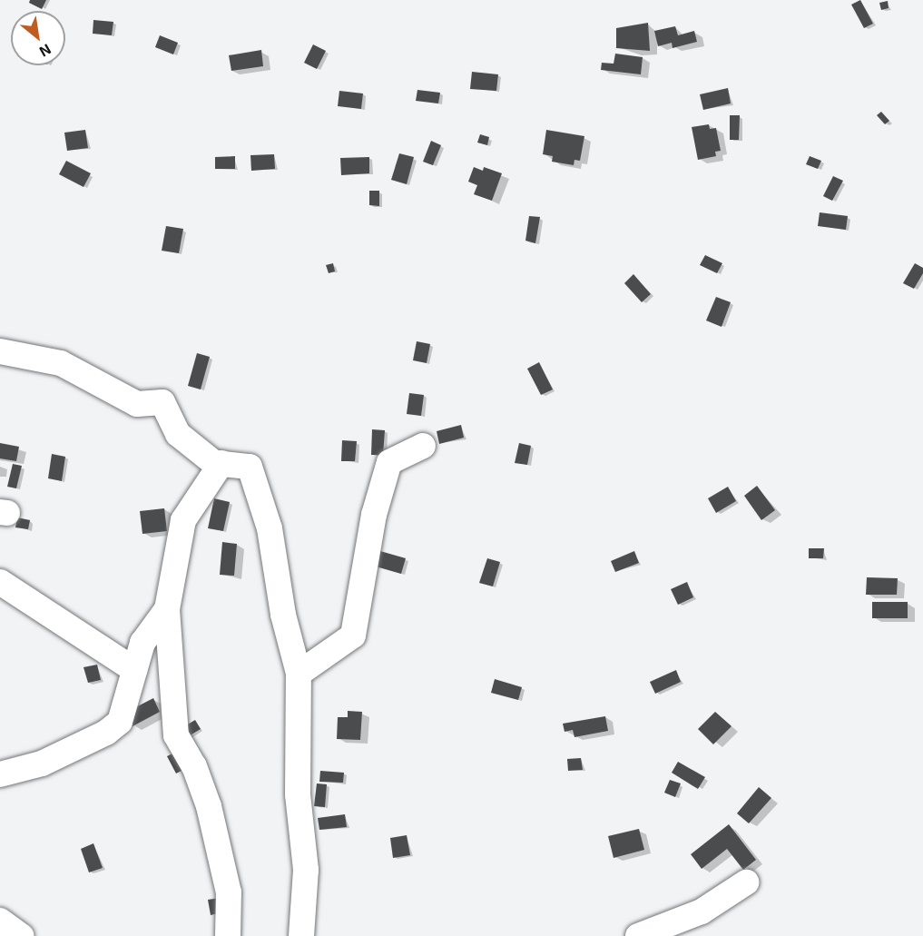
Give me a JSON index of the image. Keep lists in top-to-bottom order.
{
  "north": "bottom right"
}
